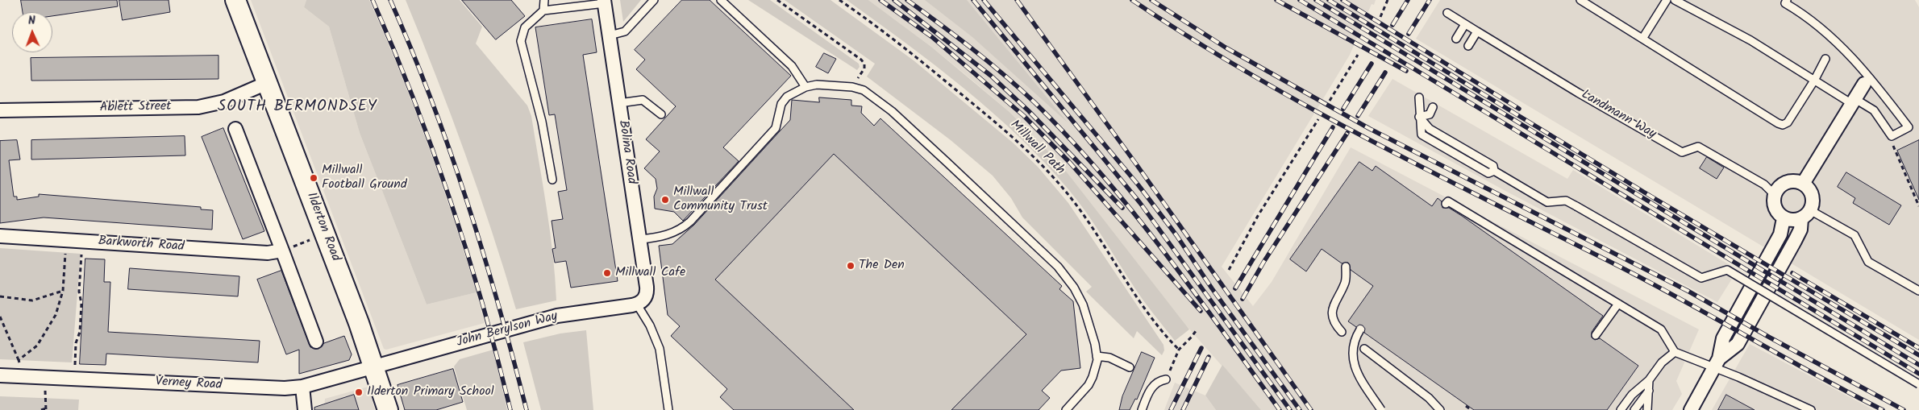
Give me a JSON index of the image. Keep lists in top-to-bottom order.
{
  "streets": {
    "street": [
      "Ablett Street",
      "Bolina Road",
      "Ilderton Road",
      "Barkworth Road",
      "John Berylson Way",
      "Verney Road"
    ],
    "lane": ["Landmann Way"],
    "path": ["Millwall Path"]
  },
  "crossings": [
    ["Ablett Street", "Ilderton Road"],
    ["Bolina Road", "John Berylson Way"],
    ["Ilderton Road", "John Berylson Way"],
    ["Ilderton Road", "Verney Road"],
    ["John Berylson Way", "Verney Road"]
  ],
  "districts": ["SOUTH BERMONDSEY"],
  "places": [
    "Millwall Football Ground",
    "Millwall Community Trust",
    "The Den",
    "Millwall Cafe",
    "Ilderton Primary School"
  ],
  "north": "top"
}
